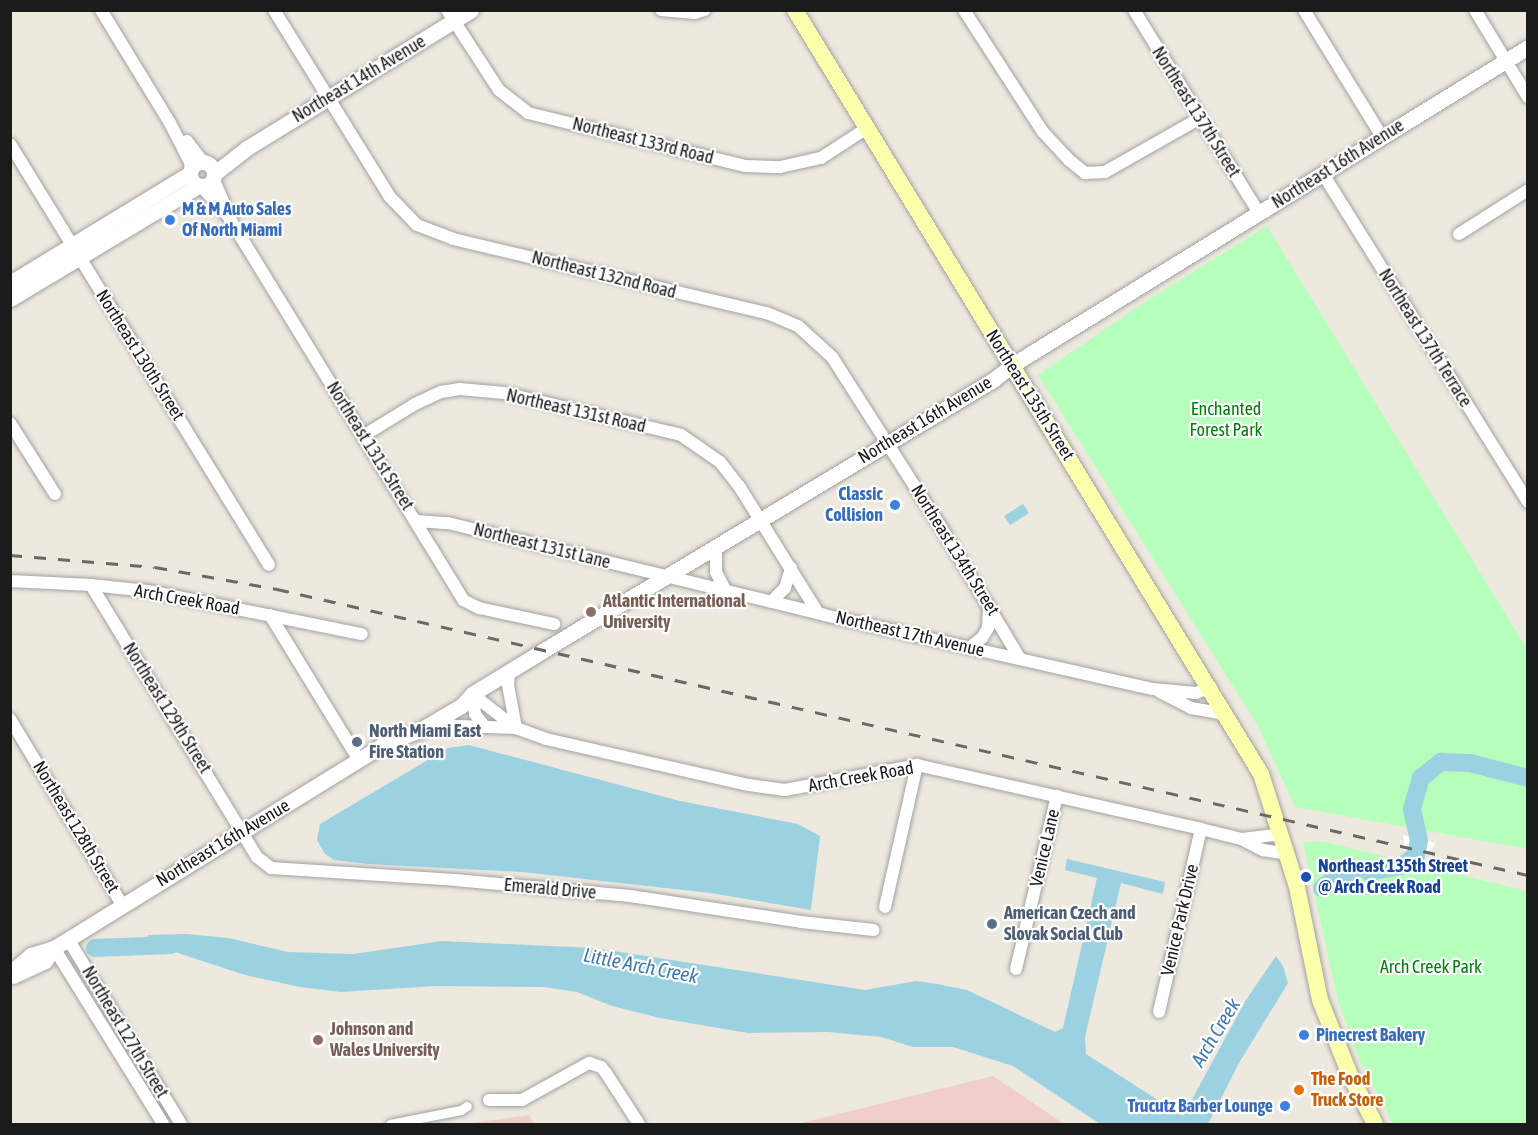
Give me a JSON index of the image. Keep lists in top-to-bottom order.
{
  "streets": {
    "main road": ["Northeast 135th Street"],
    "street": [
      "Northeast 14th Avenue",
      "Northeast 137th Street",
      "Northeast 133rd Road",
      "Northeast 16th Avenue",
      "Northeast 132nd Road",
      "Northeast 137th Terrace",
      "Northeast 130th Street",
      "Northeast 131st Road",
      "Northeast 131st Street",
      "Northeast 131st Lane",
      "Northeast 134th Street",
      "Arch Creek Road",
      "Northeast 17th Avenue",
      "Northeast 129th Street",
      "Northeast 128th Street",
      "Venice Lane",
      "Emerald Drive",
      "Venice Park Drive",
      "Northeast 127th Street"
    ]
  },
  "crossings": [
    ["Northeast 14th Avenue", "Northeast 133rd Road"],
    ["Northeast 14th Avenue", "Northeast 132nd Road"],
    ["Northeast 14th Avenue", "Northeast 130th Street"],
    ["Northeast 14th Avenue", "Northeast 131st Street"],
    ["Northeast 137th Street", "Northeast 16th Avenue"],
    ["Northeast 133rd Road", "Northeast 135th Street"],
    ["Northeast 16th Avenue", "Northeast 132nd Road"],
    ["Northeast 16th Avenue", "Northeast 137th Terrace"],
    ["Northeast 16th Avenue", "Northeast 135th Street"],
    ["Northeast 16th Avenue", "Northeast 131st Road"],
    ["Northeast 16th Avenue", "Northeast 131st Lane"],
    ["Northeast 16th Avenue", "Northeast 134th Street"],
    ["Northeast 16th Avenue", "Arch Creek Road"],
    ["Northeast 16th Avenue", "Northeast 17th Avenue"],
    ["Northeast 16th Avenue", "Northeast 129th Street"],
    ["Northeast 16th Avenue", "Northeast 128th Street"],
    ["Northeast 16th Avenue", "Emerald Drive"],
    ["Northeast 16th Avenue", "Northeast 127th Street"],
    ["Northeast 132nd Road", "Northeast 134th Street"],
    ["Northeast 135th Street", "Arch Creek Road"],
    ["Northeast 135th Street", "Northeast 17th Avenue"],
    ["Northeast 131st Road", "Northeast 131st Street"],
    ["Northeast 131st Road", "Northeast 17th Avenue"],
    ["Northeast 131st Street", "Northeast 131st Lane"],
    ["Northeast 131st Lane", "Northeast 17th Avenue"],
    ["Northeast 134th Street", "Northeast 17th Avenue"],
    ["Arch Creek Road", "Northeast 129th Street"],
    ["Arch Creek Road", "Venice Lane"],
    ["Arch Creek Road", "Venice Park Drive"],
    ["Northeast 129th Street", "Emerald Drive"]
  ],
  "water": ["Little Arch Creek", "Arch Creek"],
  "parks": ["Enchanted Forest Park", "Arch Creek Park"],
  "places": [
    "M & M Auto Sales Of North Miami",
    "Classic Collision",
    "Atlantic International University",
    "North Miami East Fire Station",
    "Northeast 135th Street @ Arch Creek Road",
    "American Czech and Slovak Social Club",
    "Pinecrest Bakery",
    "Johnson and Wales University",
    "The Food Truck Store",
    "Trucutz Barber Lounge"
  ]
}
